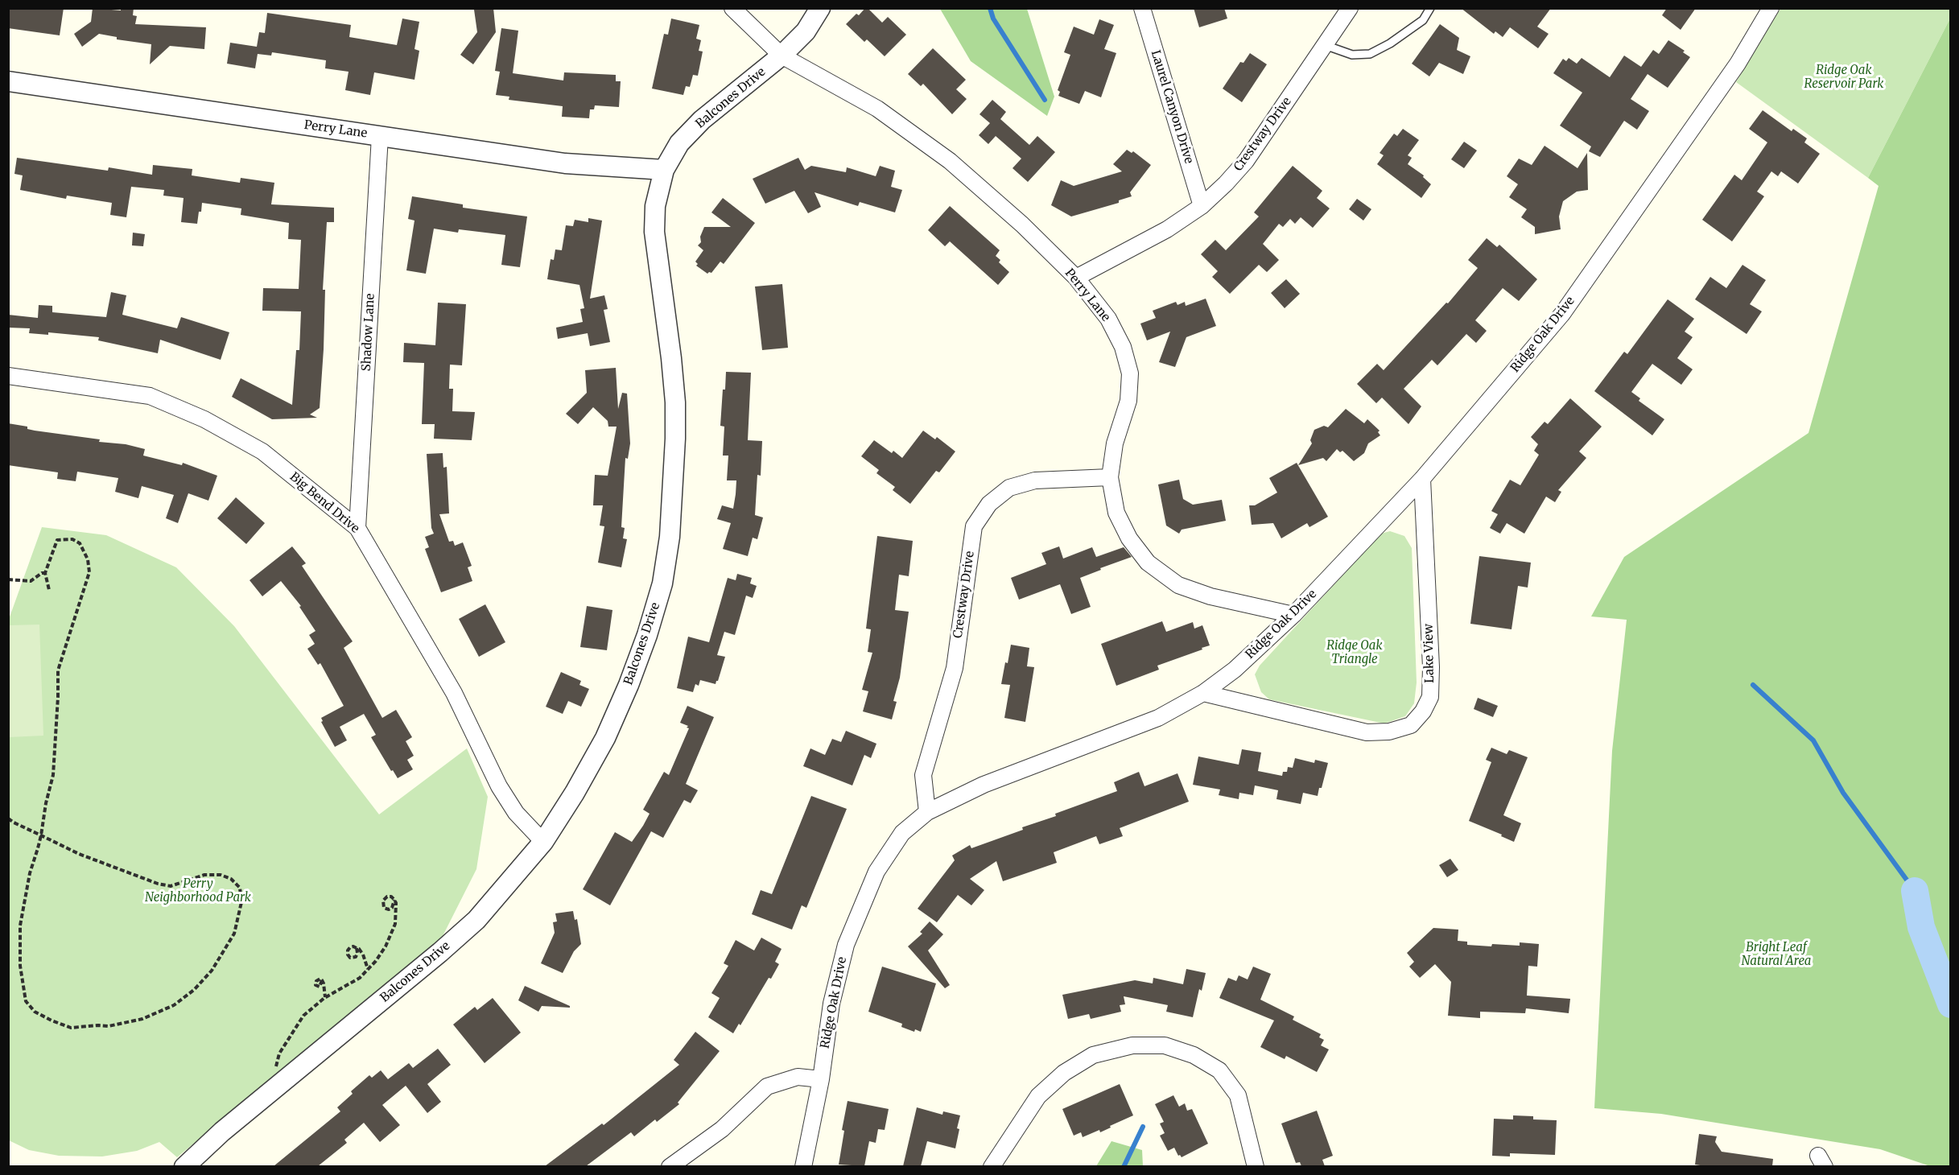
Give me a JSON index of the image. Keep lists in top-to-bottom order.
{
  "streets": {
    "street": [
      "Balcones Drive",
      "Laurel Canyon Drive",
      "Perry Lane",
      "Crestway Drive",
      "Shadow Lane",
      "Ridge Oak Drive",
      "Big Bend Drive",
      "Lake View"
    ]
  },
  "crossings": [
    ["Balcones Drive", "Perry Lane"],
    ["Balcones Drive", "Big Bend Drive"],
    ["Laurel Canyon Drive", "Crestway Drive"],
    ["Perry Lane", "Crestway Drive"],
    ["Perry Lane", "Shadow Lane"],
    ["Perry Lane", "Ridge Oak Drive"],
    ["Crestway Drive", "Ridge Oak Drive"],
    ["Shadow Lane", "Big Bend Drive"],
    ["Ridge Oak Drive", "Lake View"]
  ],
  "parks": [
    "Ridge Oak Reservoir Park",
    "Ridge Oak Triangle",
    "Perry Neighborhood Park",
    "Bright Leaf Natural Area"
  ]
}
